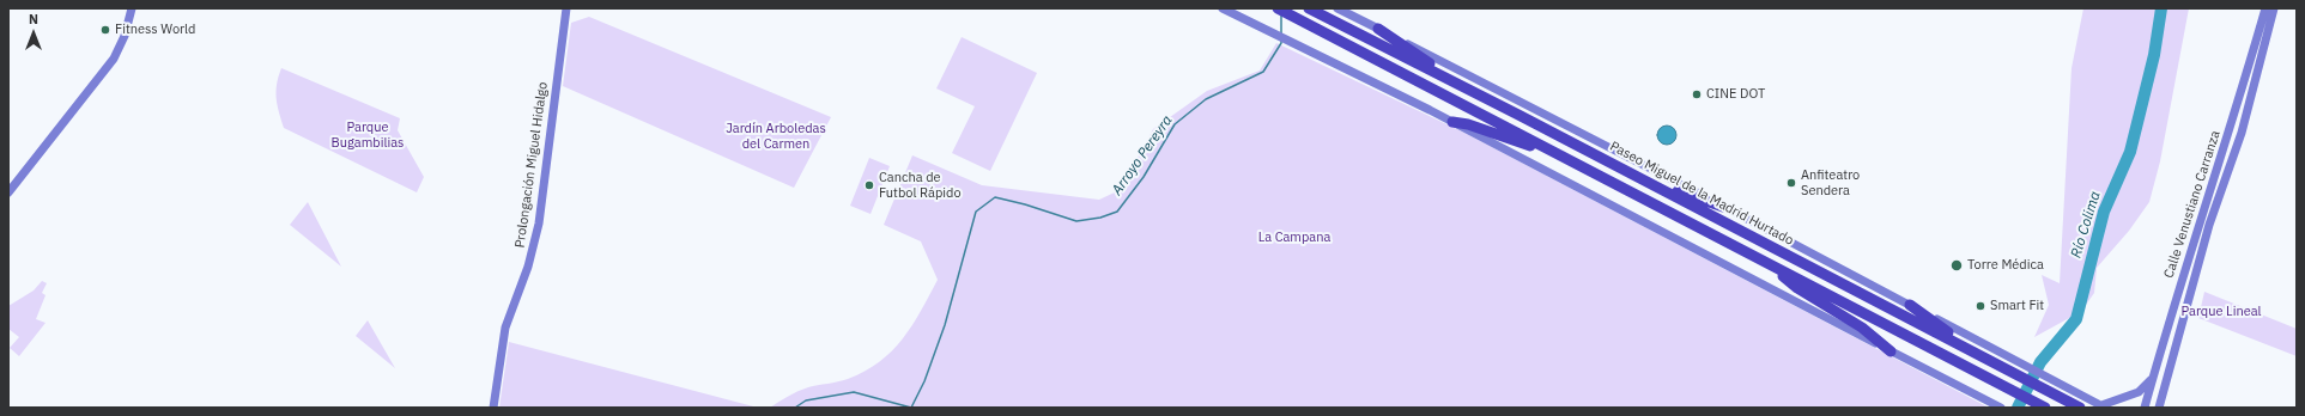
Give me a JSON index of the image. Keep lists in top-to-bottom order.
{
  "streets": {
    "highway": ["Paseo Miguel de la Madrid Hurtado"],
    "street": ["Prolongación Miguel Hidalgo", "Calle Venustiano Carranza"]
  },
  "water": ["Arroyo Pereyra", "Río Colima"],
  "parks": [
    "Parque Bugambilias",
    "Jardín Arboledas del Carmen",
    "La Campana",
    "Parque Lineal"
  ],
  "places": [
    "Fitness World",
    "CINE DOT",
    "Anfiteatro Sendera",
    "Cancha de Futbol Rápido",
    "Torre Médica",
    "Smart Fit"
  ],
  "north": "top"
}
